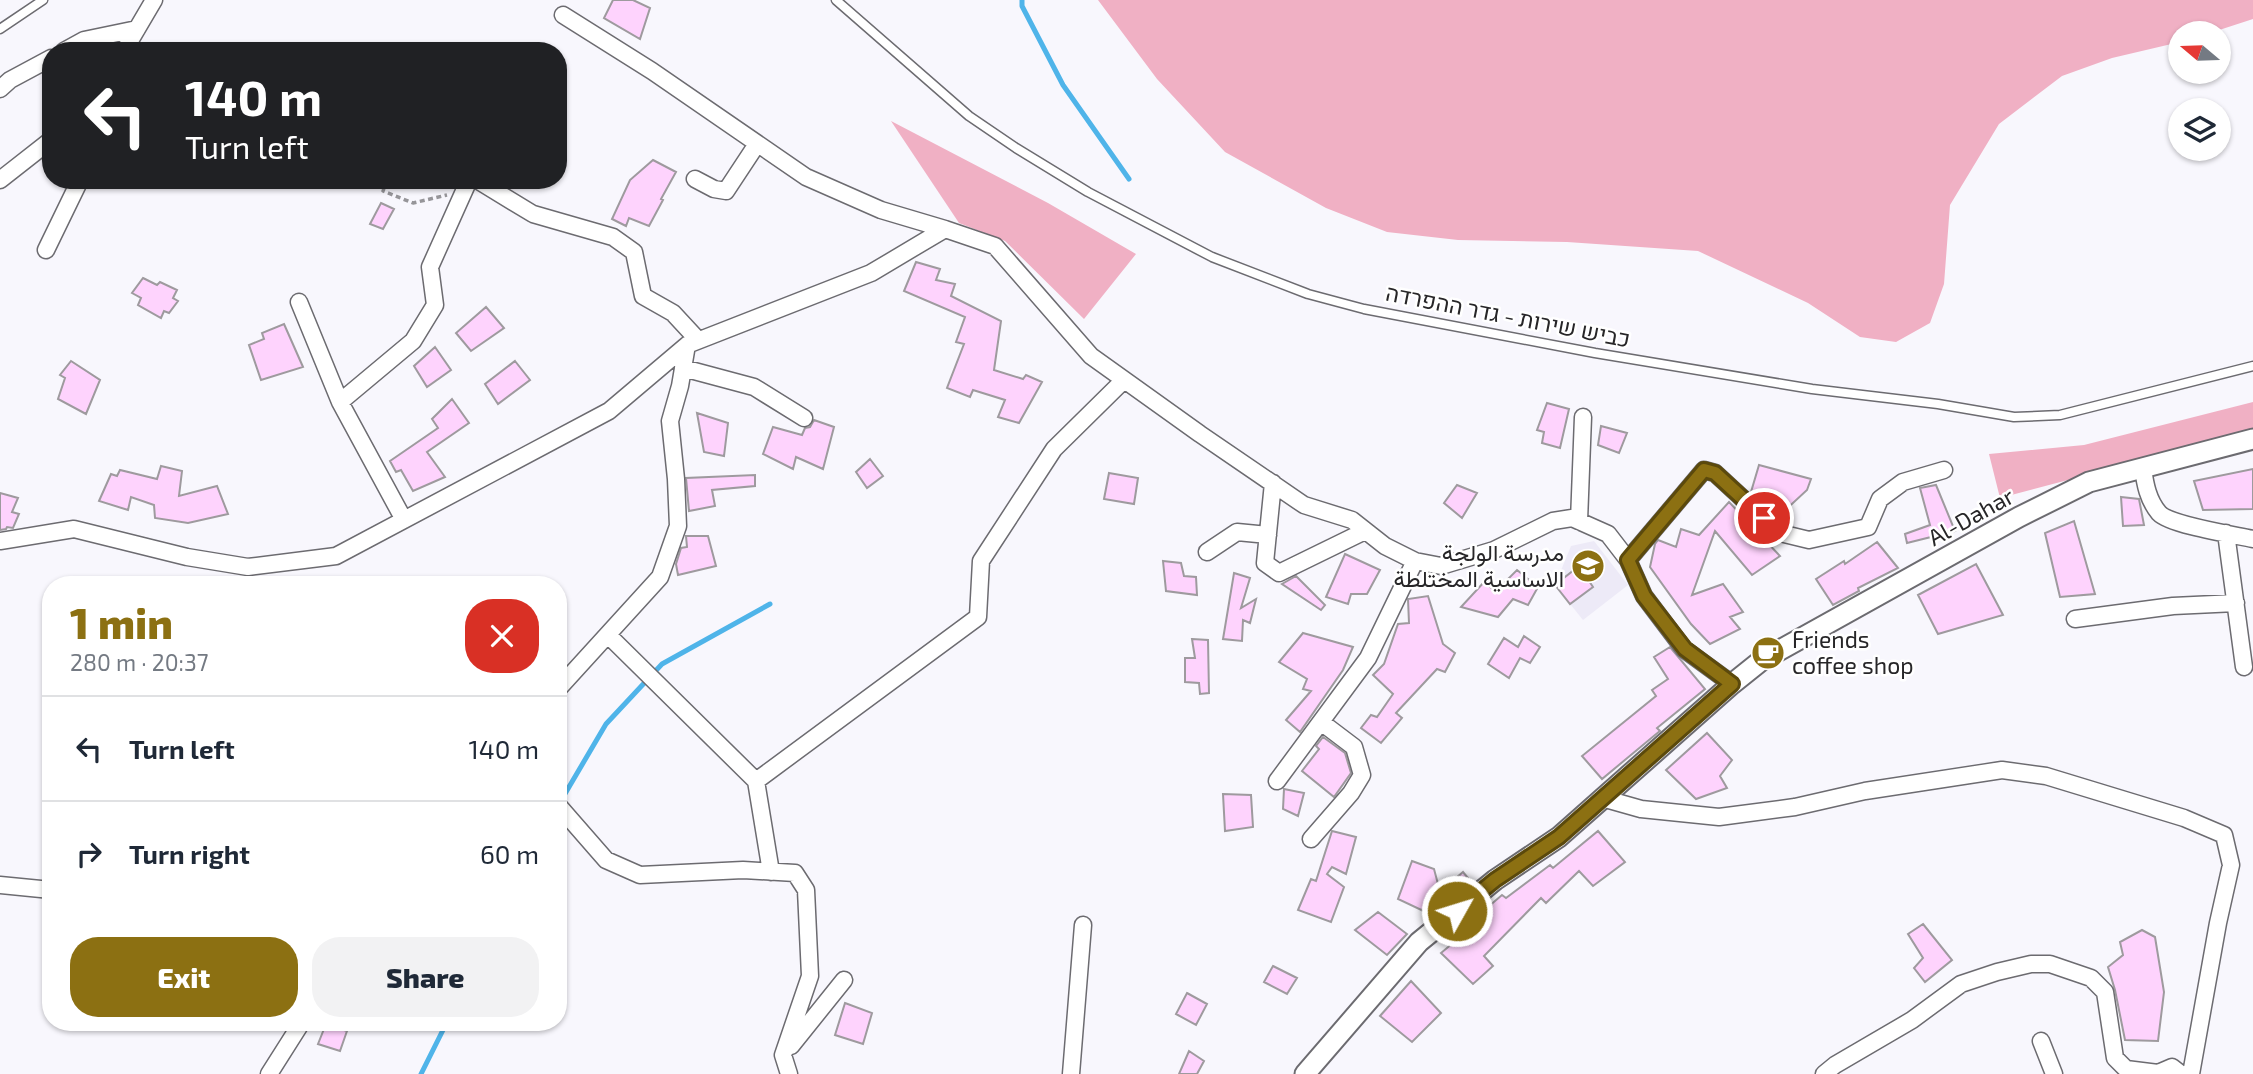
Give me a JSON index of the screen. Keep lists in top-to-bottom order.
{
  "streets": {
    "street": ["Al-Dahar"],
    "lane": ["כביש שירות - גדר ההפרדה"]
  },
  "places": {
    "school or university": ["مدرسة الولجة الاساسية المختلطة"],
    "cafe": ["Friends coffee shop"]
  },
  "north": "left",
  "page": {
    "turn": ["140 m", "Turn left"],
    "heading": ["1 min", "280 m · 20:37"],
    "list": [
      {
        "name": "Turn left",
        "value": "140 m"
      },
      {
        "name": "Turn right",
        "value": "60 m"
      }
    ],
    "buttons": ["Exit", "Share"]
  }
}
